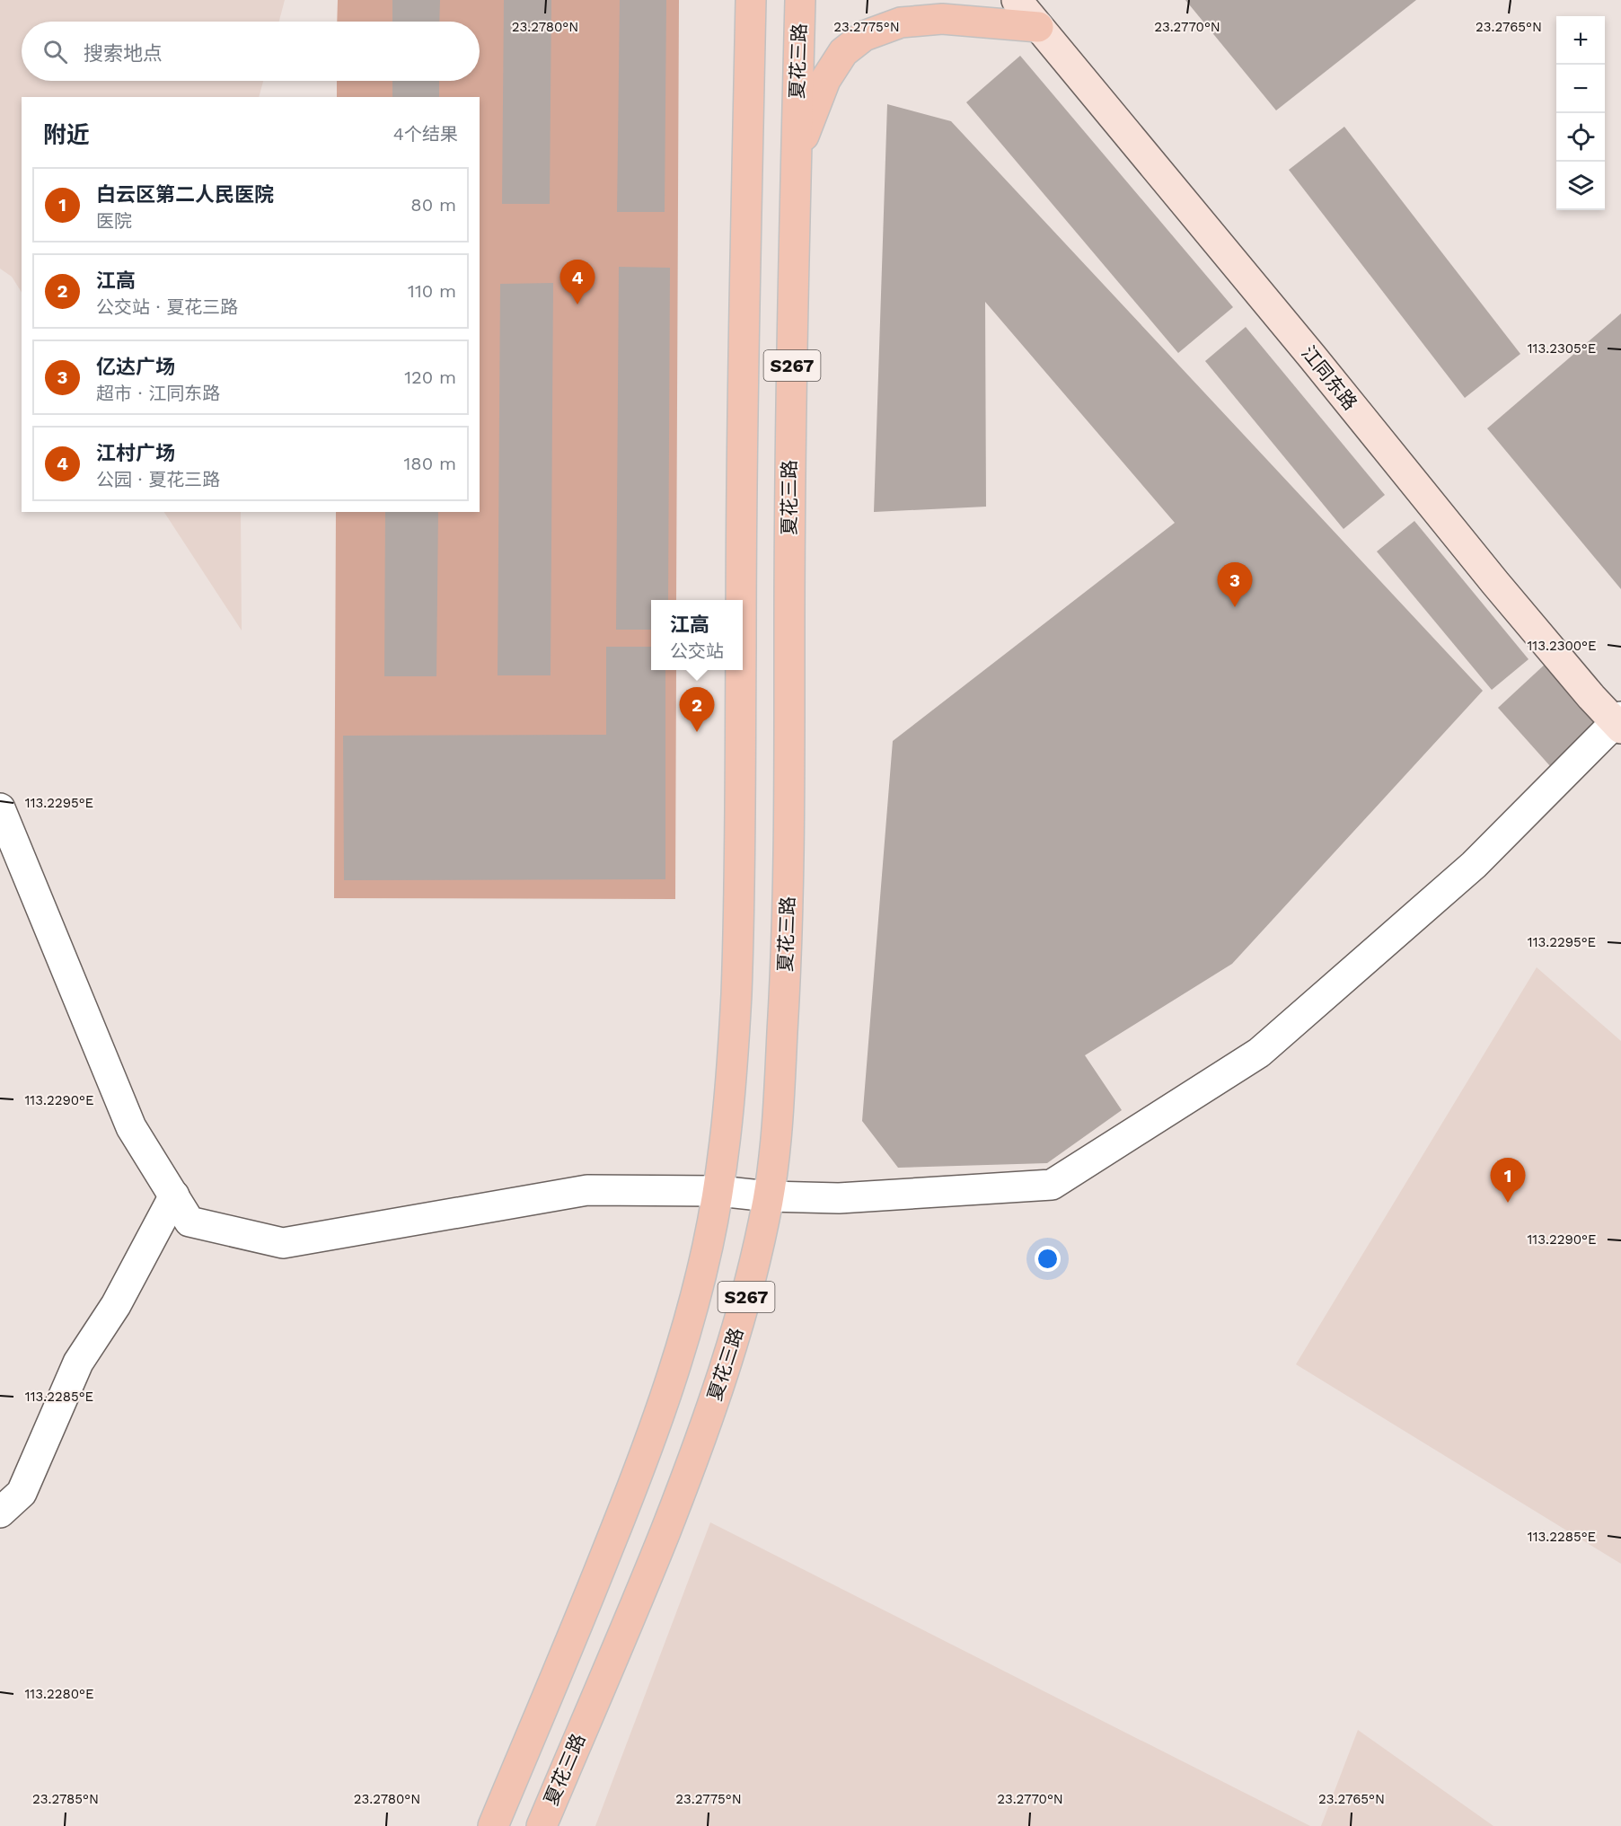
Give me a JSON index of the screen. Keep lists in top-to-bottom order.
{
  "streets": {
    "main road": ["夏花三路", "S267"],
    "street": ["江同东路"]
  },
  "page": {
    "map_buttons": ["+", "−"],
    "search": "搜索地点",
    "heading": ["附近", "4个结果"],
    "list": [
      {
        "mark": "1",
        "name": "白云区第二人民医院",
        "note": "医院",
        "value": "80 m"
      },
      {
        "mark": "2",
        "name": "江高",
        "note": "公交站 · 夏花三路",
        "value": "110 m"
      },
      {
        "mark": "3",
        "name": "亿达广场",
        "note": "超市 · 江同东路",
        "value": "120 m"
      },
      {
        "mark": "4",
        "name": "江村广场",
        "note": "公园 · 夏花三路",
        "value": "180 m"
      }
    ],
    "pins": [
      "4",
      "3",
      "2",
      "1"
    ],
    "popup": ["江高", "公交站"]
  },
  "coordinates": [
    "23.2780°N",
    "23.2775°N",
    "23.2770°N",
    "23.2765°N",
    "113.2305°E",
    "113.2300°E",
    "113.2295°E",
    "113.2290°E",
    "113.2285°E",
    "113.2280°E",
    "23.2785°N"
  ]
}
